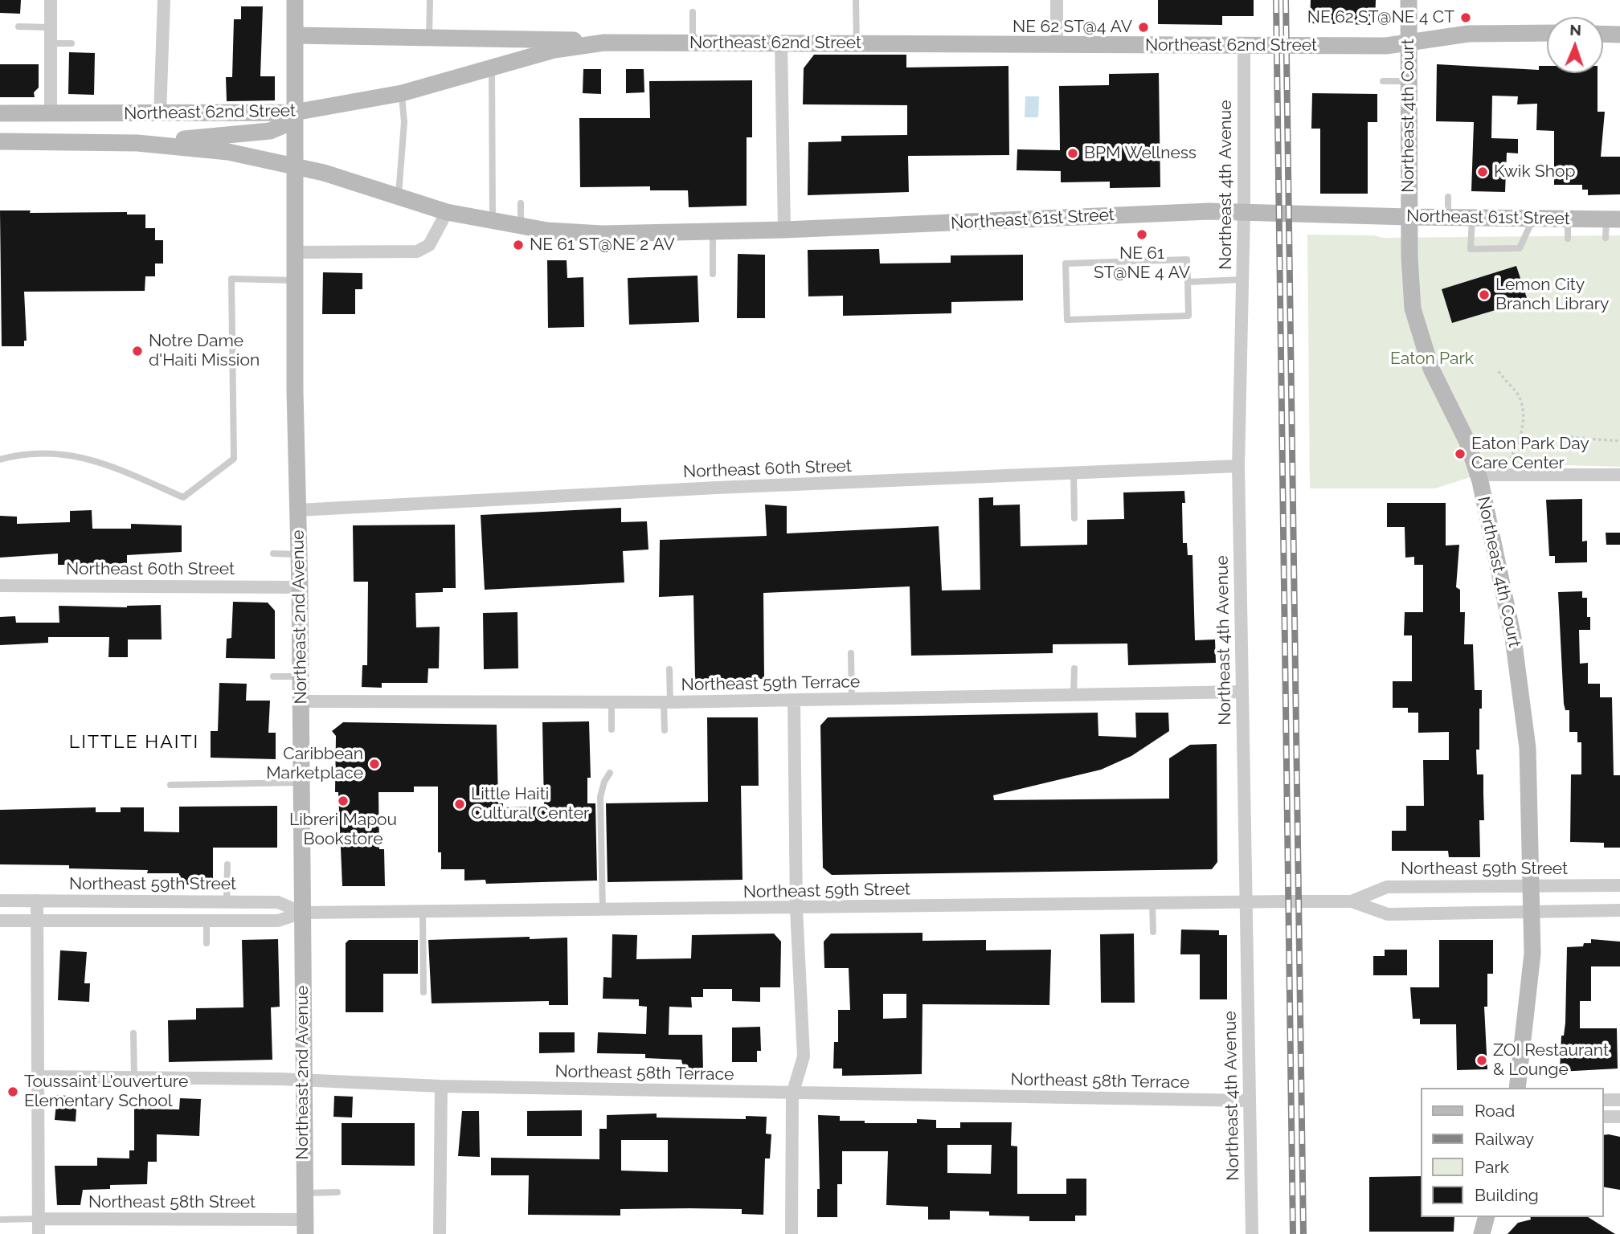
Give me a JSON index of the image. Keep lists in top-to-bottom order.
{
  "streets": {
    "main road": [
      "Northeast 62nd Street",
      "Northeast 4th Court",
      "Northeast 61st Street",
      "Northeast 2nd Avenue"
    ],
    "street": [
      "Northeast 4th Avenue",
      "Northeast 60th Street",
      "Northeast 59th Terrace",
      "Northeast 59th Street",
      "Northeast 58th Terrace",
      "Northeast 58th Street"
    ]
  },
  "crossings": [
    ["Northeast 62nd Street", "Northeast 4th Court"],
    ["Northeast 62nd Street", "Northeast 4th Avenue"],
    ["Northeast 62nd Street", "Northeast 61st Street"],
    ["Northeast 62nd Street", "Northeast 2nd Avenue"],
    ["Northeast 4th Court", "Northeast 61st Street"],
    ["Northeast 4th Court", "Northeast 59th Street"],
    ["Northeast 4th Avenue", "Northeast 61st Street"],
    ["Northeast 4th Avenue", "Northeast 60th Street"],
    ["Northeast 4th Avenue", "Northeast 59th Terrace"],
    ["Northeast 4th Avenue", "Northeast 59th Street"],
    ["Northeast 4th Avenue", "Northeast 58th Terrace"],
    ["Northeast 61st Street", "Northeast 2nd Avenue"],
    ["Northeast 60th Street", "Northeast 2nd Avenue"],
    ["Northeast 2nd Avenue", "Northeast 59th Terrace"],
    ["Northeast 2nd Avenue", "Northeast 59th Street"],
    ["Northeast 2nd Avenue", "Northeast 58th Terrace"],
    ["Northeast 2nd Avenue", "Northeast 58th Street"]
  ],
  "districts": ["LITTLE HAITI"],
  "parks": ["Eaton Park"],
  "places": [
    "NE 62 ST@NE 4 CT",
    "NE 62 ST@4 AV",
    "BPM Wellness",
    "Kwik Shop",
    "NE 61 ST@NE 4 AV",
    "NE 61 ST@NE 2 AV",
    "Lemon City Branch Library",
    "Notre Dame d'Haiti Mission",
    "Eaton Park Day Care Center",
    "Caribbean Marketplace",
    "Libreri Mapou Bookstore",
    "Little Haiti Cultural Center",
    "ZOI Restaurant & Lounge",
    "Toussaint L'ouverture Elementary School"
  ],
  "legend": [
    "Road",
    "Railway",
    "Park",
    "Building"
  ],
  "north": "top"
}
